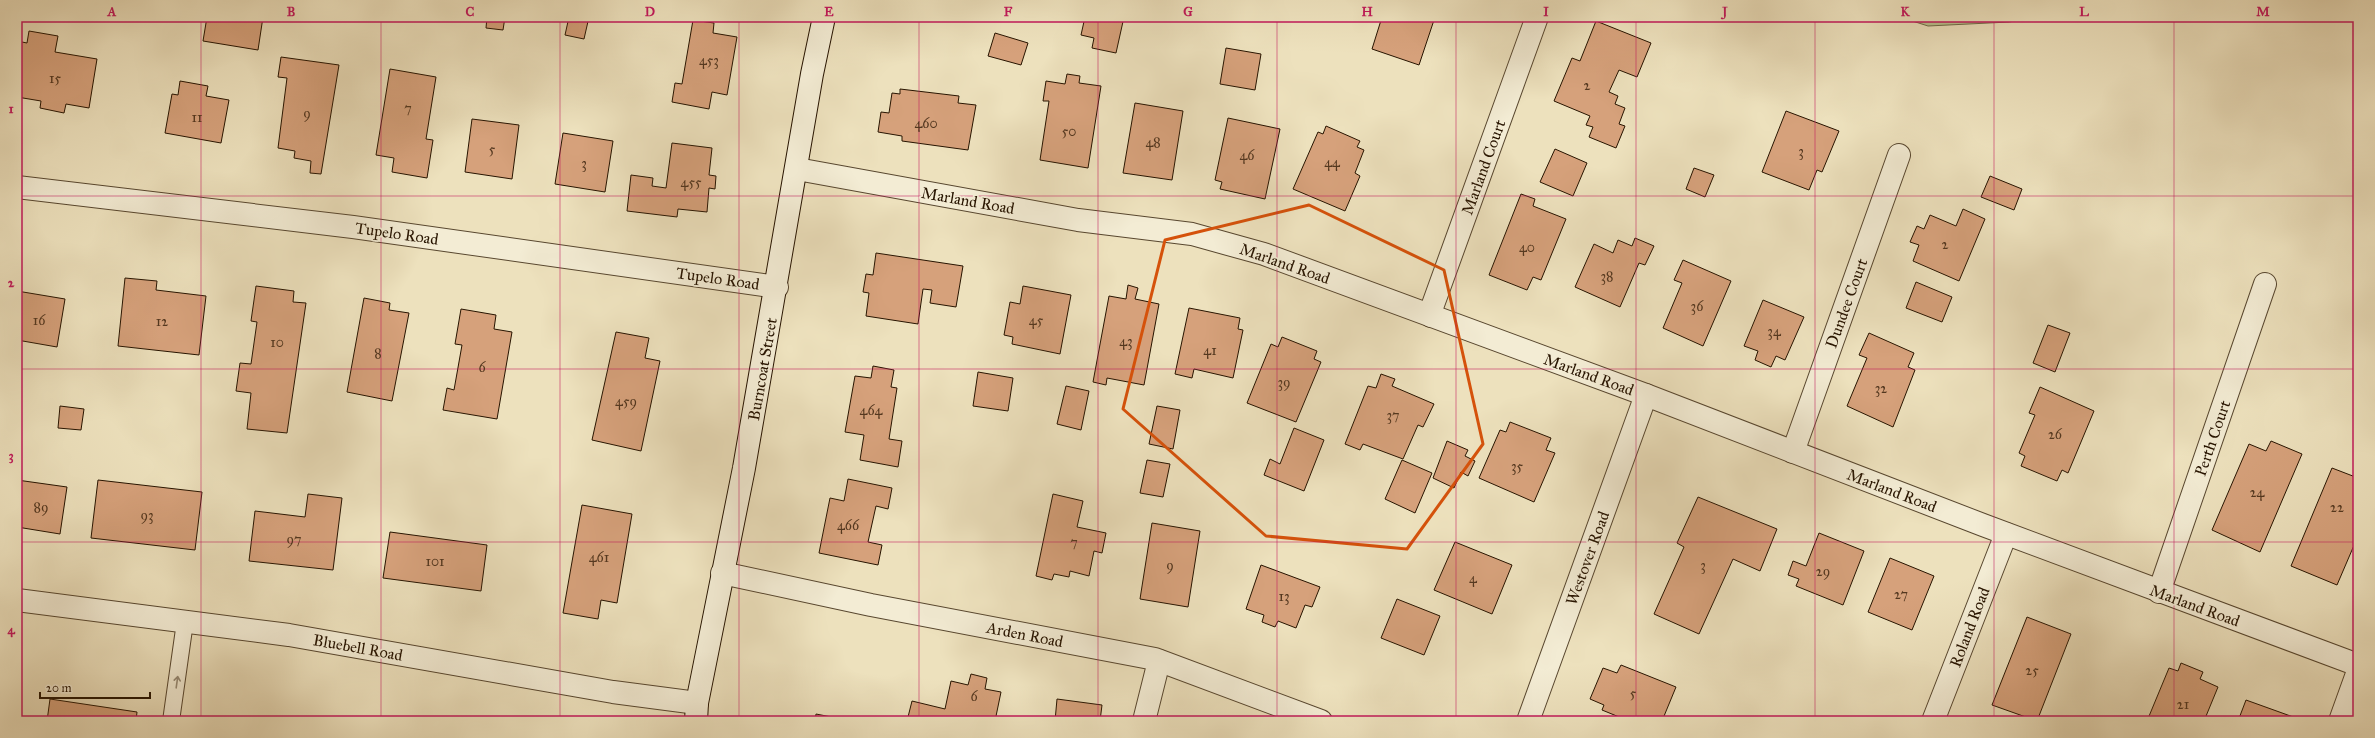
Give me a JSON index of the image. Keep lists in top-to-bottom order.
{
  "streets": {
    "street": [
      "Marland Court",
      "Marland Road",
      "Tupelo Road",
      "Dundee Court",
      "Burncoat Street",
      "Perth Court",
      "Westover Road",
      "Roland Road",
      "Arden Road",
      "Bluebell Road"
    ]
  },
  "crossings": [
    ["Marland Court", "Marland Road"],
    ["Marland Road", "Dundee Court"],
    ["Marland Road", "Burncoat Street"],
    ["Marland Road", "Perth Court"],
    ["Marland Road", "Westover Road"],
    ["Marland Road", "Roland Road"],
    ["Tupelo Road", "Burncoat Street"],
    ["Burncoat Street", "Arden Road"],
    ["Burncoat Street", "Bluebell Road"]
  ],
  "house_numbers": [
    "453",
    "15",
    "2",
    "7",
    "9",
    "11",
    "460",
    "50",
    "48",
    "5",
    "3",
    "46",
    "44",
    "3",
    "455",
    "2",
    "40",
    "38",
    "36",
    "16",
    "45",
    "12",
    "34",
    "43",
    "10",
    "41",
    "8",
    "6",
    "39",
    "32",
    "459",
    "464",
    "37",
    "26",
    "35",
    "24",
    "89",
    "22",
    "93",
    "466",
    "97",
    "7",
    "461",
    "101",
    "9",
    "3",
    "29",
    "4",
    "27",
    "13",
    "25",
    "5",
    "6",
    "21"
  ],
  "scale_bar": "20 m",
  "grid": {
    "columns": [
      "A",
      "B",
      "C",
      "D",
      "E",
      "F",
      "G",
      "H",
      "I",
      "J",
      "K",
      "L",
      "M"
    ],
    "rows": [
      "1",
      "2",
      "3",
      "4"
    ]
  }
}
